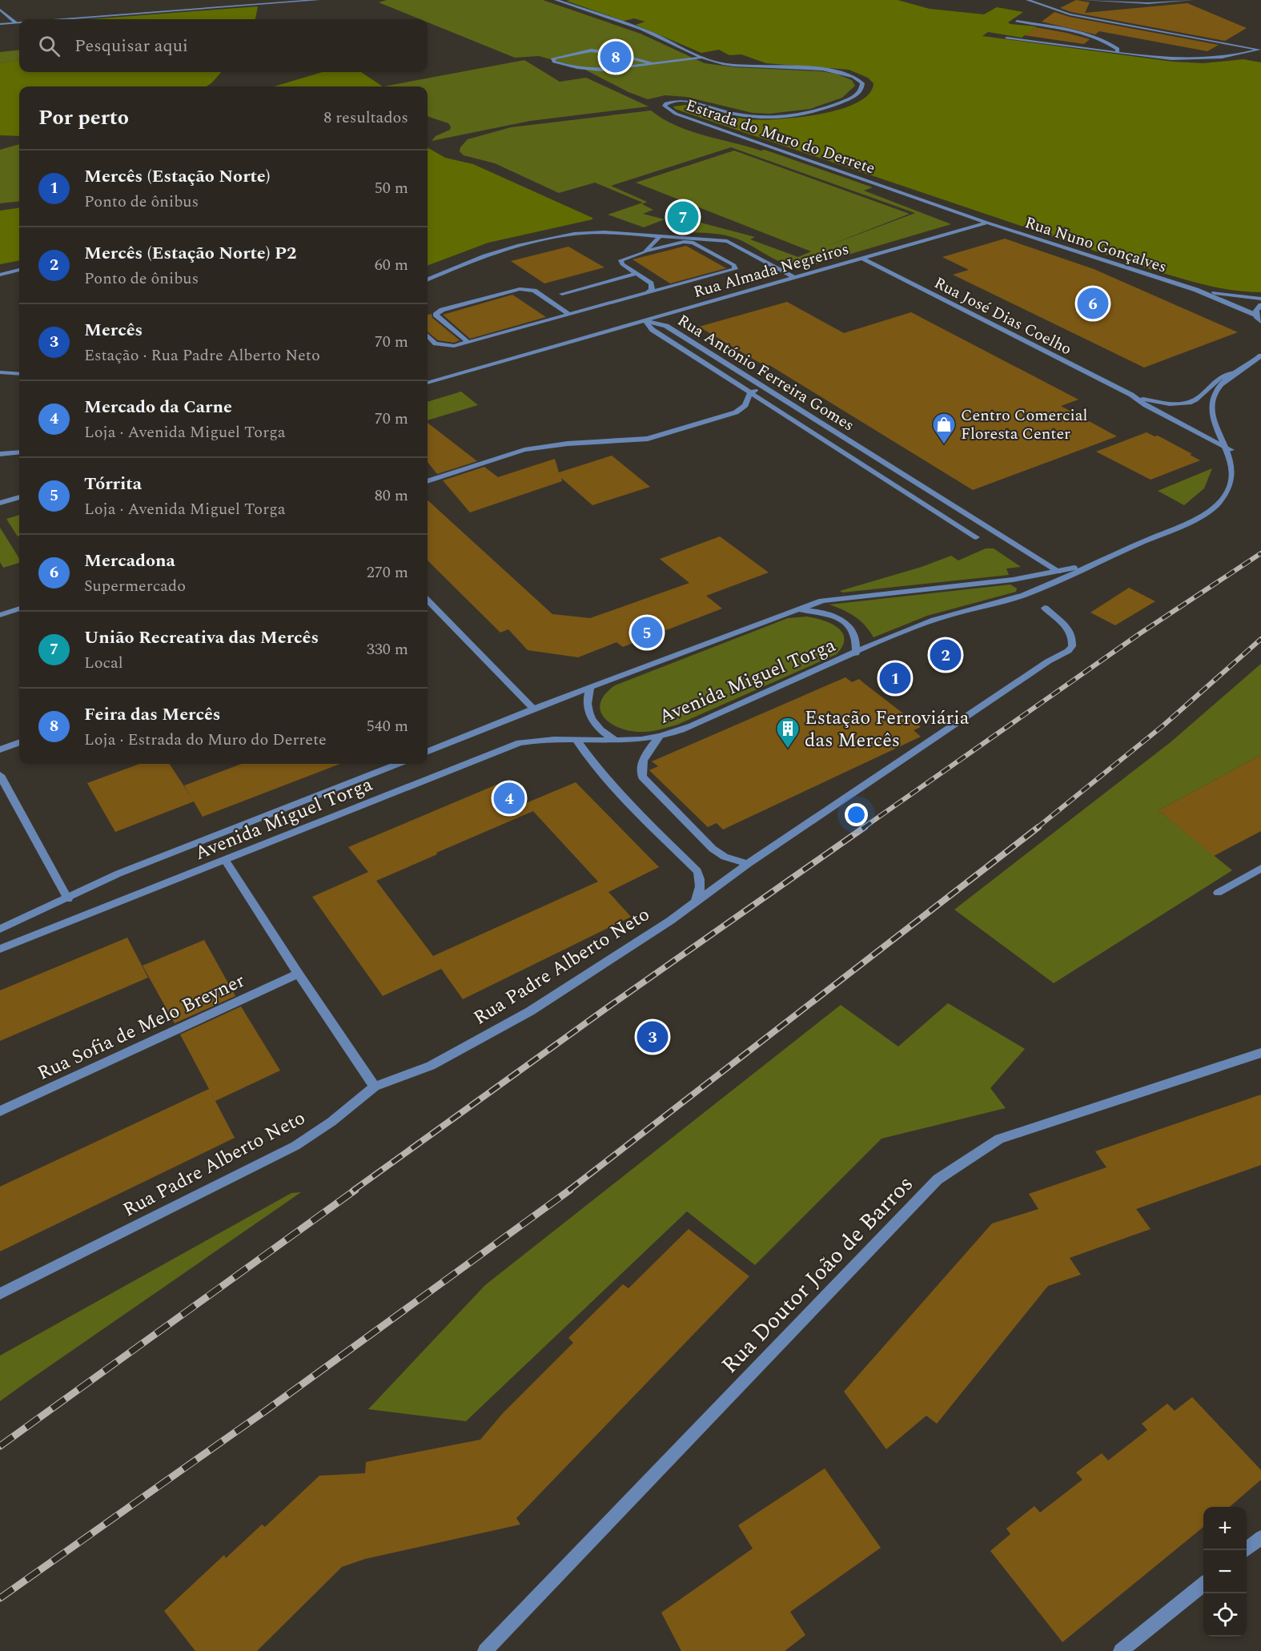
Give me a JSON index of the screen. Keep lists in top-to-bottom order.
{
  "streets": {
    "street": [
      "Estrada do Muro do Derrete",
      "Rua Nuno Gonçalves",
      "Rua Almada Negreiros",
      "Rua José Dias Coelho",
      "Rua António Ferreira Gomes",
      "Avenida Miguel Torga",
      "Rua Padre Alberto Neto",
      "Rua Sofia de Melo Breyner",
      "Rua Doutor João de Barros"
    ]
  },
  "crossings": [
    ["Estrada do Muro do Derrete", "Rua Nuno Gonçalves"],
    ["Estrada do Muro do Derrete", "Rua Almada Negreiros"],
    ["Rua Nuno Gonçalves", "Rua Almada Negreiros"],
    ["Rua Almada Negreiros", "Rua José Dias Coelho"],
    ["Rua Almada Negreiros", "Rua António Ferreira Gomes"],
    ["Rua José Dias Coelho", "Avenida Miguel Torga"],
    ["Rua António Ferreira Gomes", "Avenida Miguel Torga"]
  ],
  "places": {
    "shop": ["Centro Comercial Floresta Center"],
    "building": ["Estação Ferroviária das Mercês"]
  },
  "page": {
    "search": "Pesquisar aqui",
    "pins": [
      "8",
      "7",
      "6",
      "5",
      "2",
      "1",
      "4",
      "3"
    ],
    "heading": ["Por perto", "8 resultados"],
    "list": [
      {
        "mark": "1",
        "name": "Mercês (Estação Norte)",
        "note": "Ponto de ônibus",
        "value": "50 m"
      },
      {
        "mark": "2",
        "name": "Mercês (Estação Norte) P2",
        "note": "Ponto de ônibus",
        "value": "60 m"
      },
      {
        "mark": "3",
        "name": "Mercês",
        "note": "Estação · Rua Padre Alberto Neto",
        "value": "70 m"
      },
      {
        "mark": "4",
        "name": "Mercado da Carne",
        "note": "Loja · Avenida Miguel Torga",
        "value": "70 m"
      },
      {
        "mark": "5",
        "name": "Tórrita",
        "note": "Loja · Avenida Miguel Torga",
        "value": "80 m"
      },
      {
        "mark": "6",
        "name": "Mercadona",
        "note": "Supermercado",
        "value": "270 m"
      },
      {
        "mark": "7",
        "name": "União Recreativa das Mercês",
        "note": "Local",
        "value": "330 m"
      },
      {
        "mark": "8",
        "name": "Feira das Mercês",
        "note": "Loja · Estrada do Muro do Derrete",
        "value": "540 m"
      }
    ],
    "map_buttons": ["+", "−"]
  }
}
